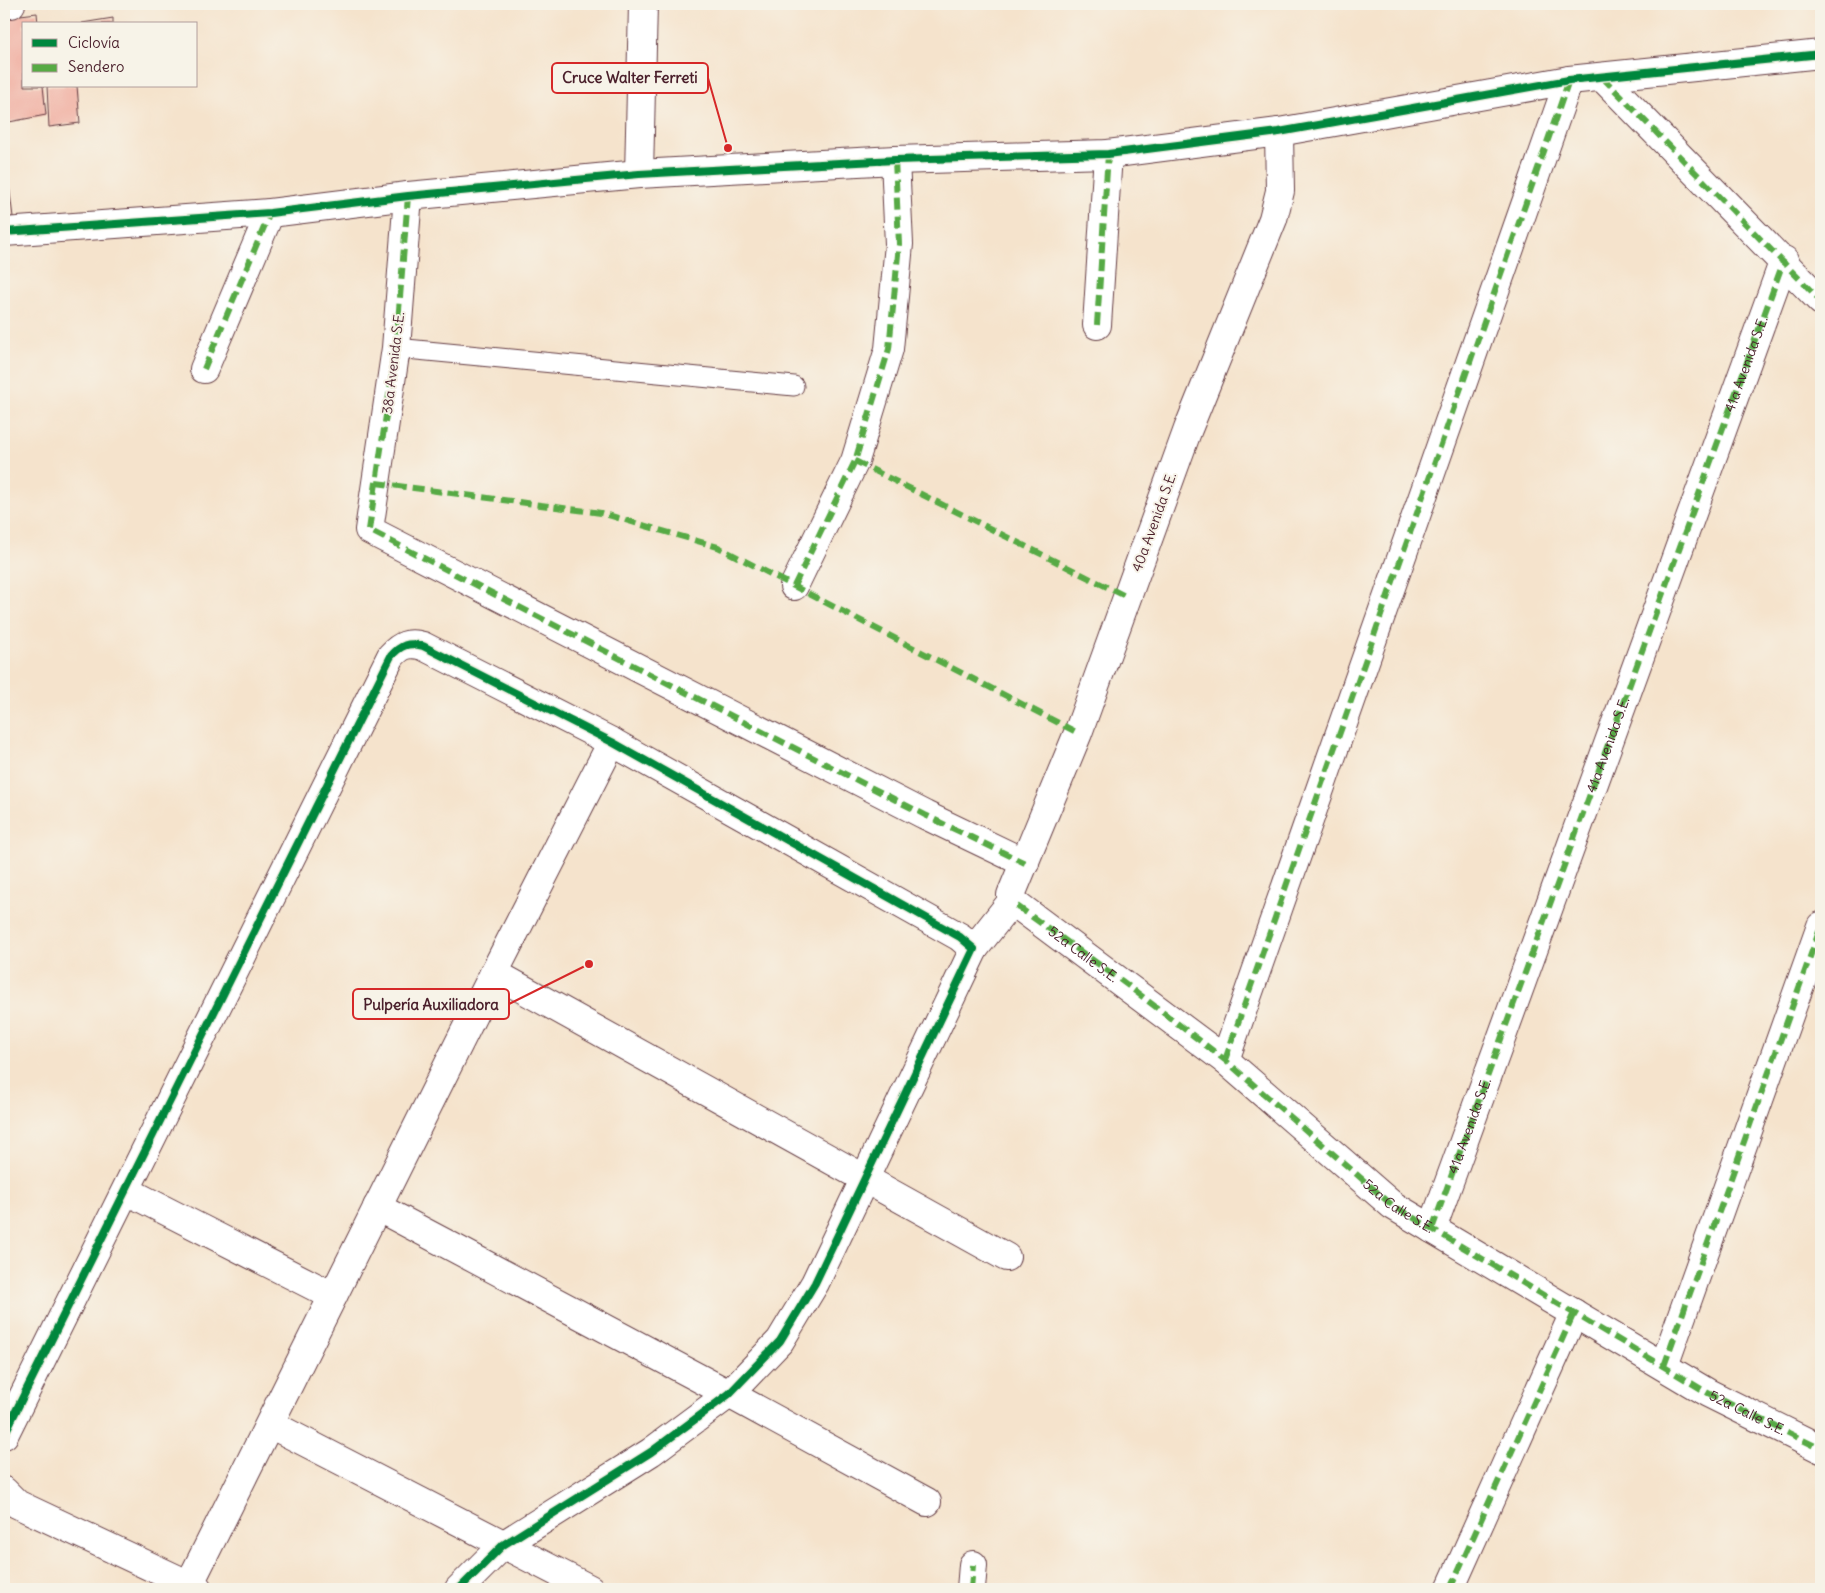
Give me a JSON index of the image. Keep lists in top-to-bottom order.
{
  "streets": {
    "street": [
      "38a Avenida S.E.",
      "41a Avenida S.E.",
      "40a Avenida S.E.",
      "52a Calle S.E."
    ]
  },
  "crossings": [
    ["38a Avenida S.E.", "40a Avenida S.E."],
    ["41a Avenida S.E.", "52a Calle S.E."],
    ["40a Avenida S.E.", "52a Calle S.E."]
  ],
  "places": ["Cruce Walter Ferreti", "Pulpería Auxiliadora"],
  "legend": ["Ciclovía", "Sendero"]
}
